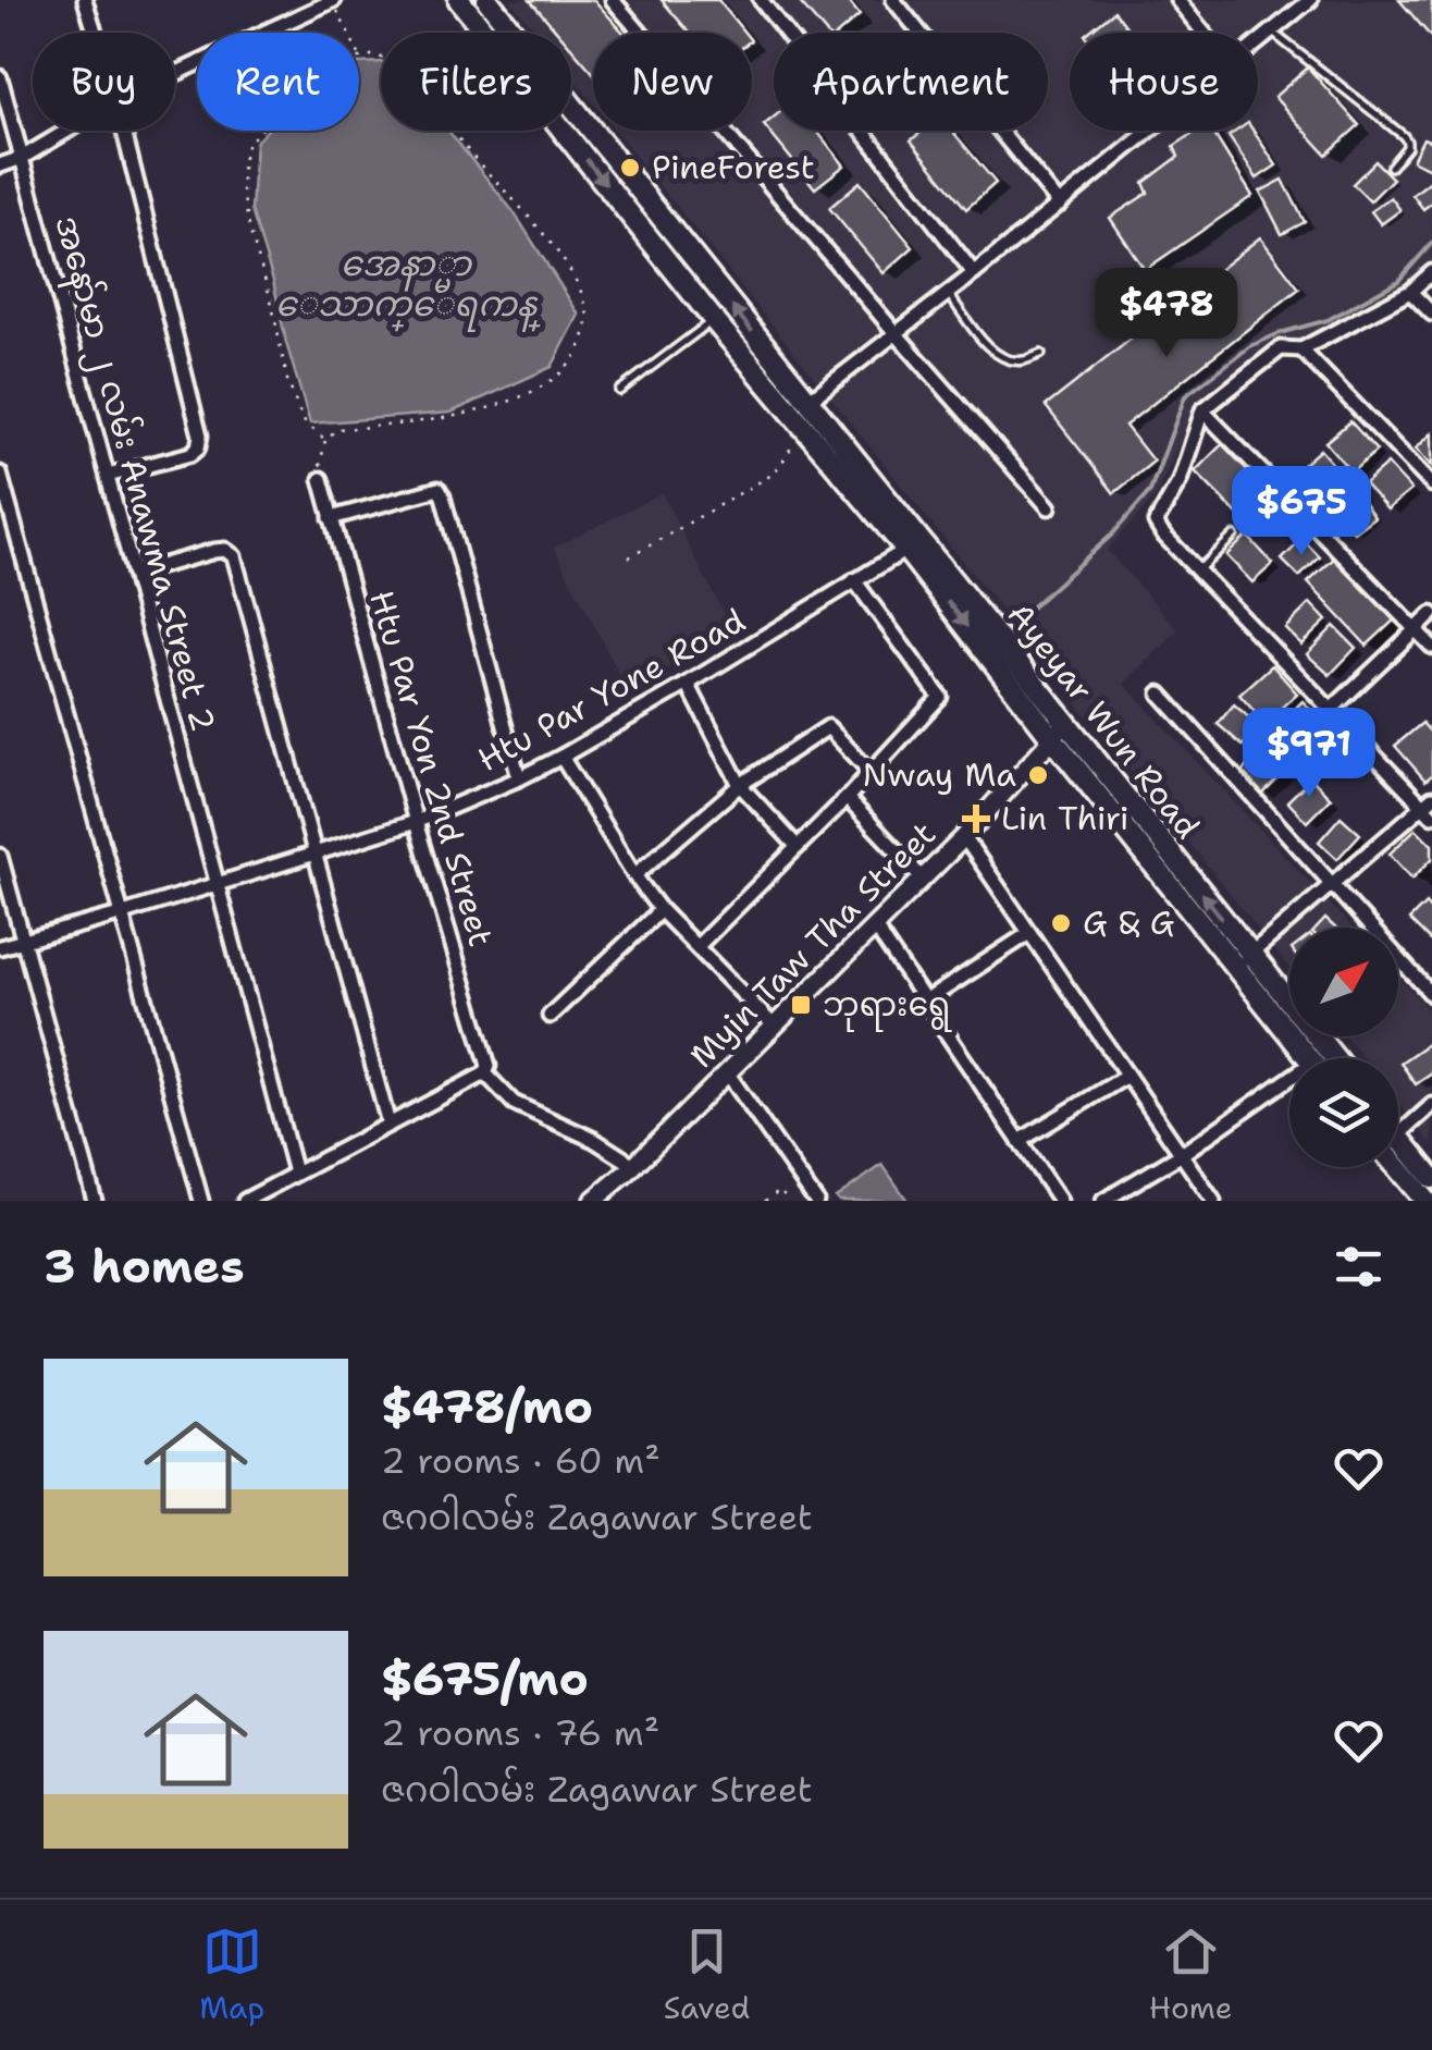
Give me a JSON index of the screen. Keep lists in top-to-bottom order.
{
  "streets": {
    "main road": ["Ayeyar Wun Road", "Myin Taw Tha Street"],
    "street": ["အနော်မာ ၂ လမ်း Anawma Street 2", "Htu Par Yone Road", "Htu Par Yon 2nd Street"]
  },
  "crossings": [
    ["အနော်မာ ၂ လမ်း Anawma Street 2", "Htu Par Yone Road"],
    ["Htu Par Yone Road", "Ayeyar Wun Road"],
    ["Htu Par Yone Road", "Htu Par Yon 2nd Street"],
    ["Ayeyar Wun Road", "Myin Taw Tha Street"]
  ],
  "water": ["အေနာ္မာ ေသာက္ေရကန္"],
  "places": {
    "other": ["PineForest", "Nway Ma", "G & G"],
    "health": ["Lin Thiri"],
    "transit": ["ဘုရားရွေ"]
  },
  "north": "top right",
  "page": {
    "chip": [
      "Buy",
      "Rent",
      "Filters",
      "New",
      "Apartment",
      "House"
    ],
    "price": ["$478", "$675", "$971"],
    "heading": "3 homes",
    "list": [
      {
        "name": "$478/mo",
        "note": "2 rooms · 60 m² · ဇဂဝါလမ်း Zagawar Street"
      },
      {
        "name": "$675/mo",
        "note": "2 rooms · 76 m² · ဇဂဝါလမ်း Zagawar Street"
      }
    ],
    "tabs": ["Map", "Saved", "Home"]
  }
}
